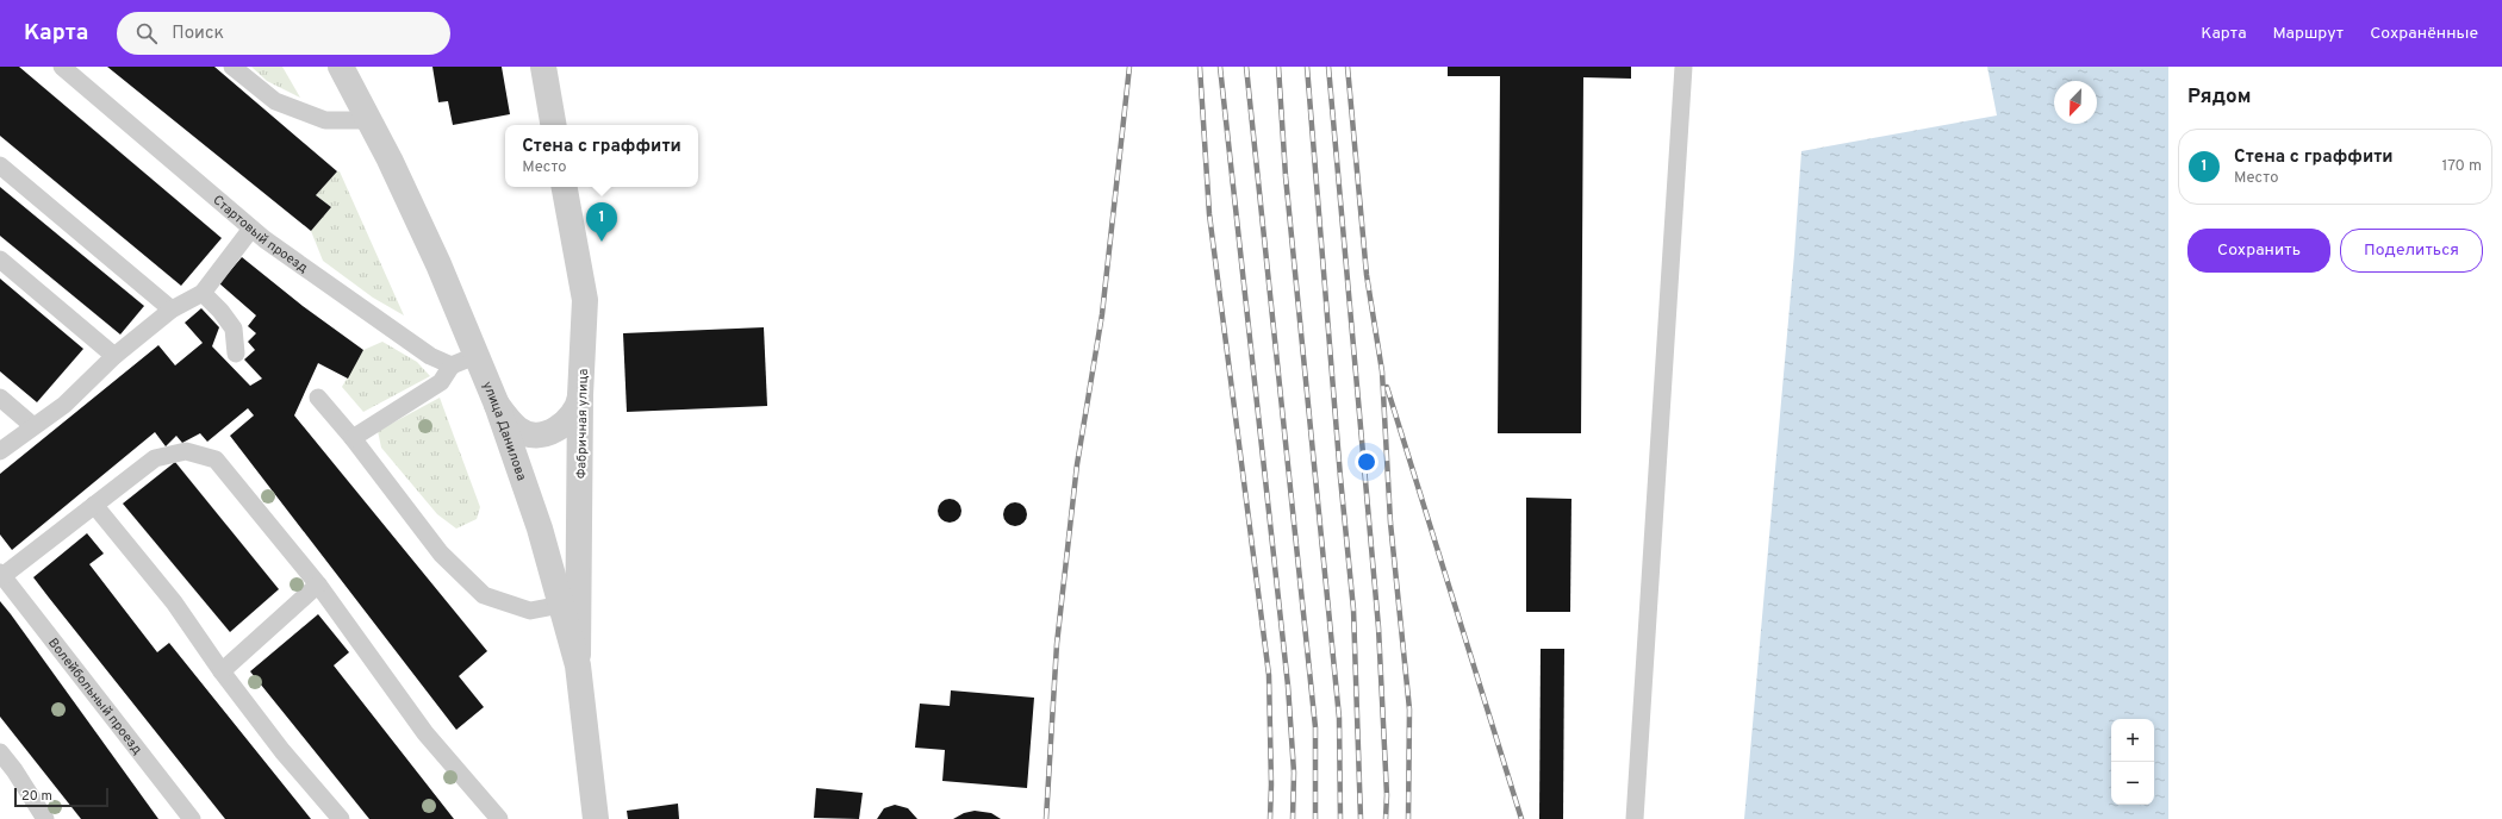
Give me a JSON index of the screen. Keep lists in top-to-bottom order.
{
  "streets": {
    "street": ["Фабричная улица", "улица Данилова"],
    "lane": ["Стартовый проезд", "Волейбольный проезд"]
  },
  "crossings": [
    ["Фабричная улица", "улица Данилова"]
  ],
  "scale_bar": "20 m",
  "north": "bottom left",
  "page": {
    "header": "Карта",
    "search": "Поиск",
    "nav": ["Карта", "Маршрут", "Сохранённые"],
    "heading": "Рядом",
    "popup": ["Стена с граффити", "Место"],
    "list": [
      {
        "mark": "1",
        "name": "Стена с граффити",
        "note": "Место",
        "value": "170 m"
      }
    ],
    "pins": "1",
    "buttons": ["Сохранить", "Поделиться"],
    "map_buttons": ["+", "−"],
    "scale": "20 m"
  }
}
